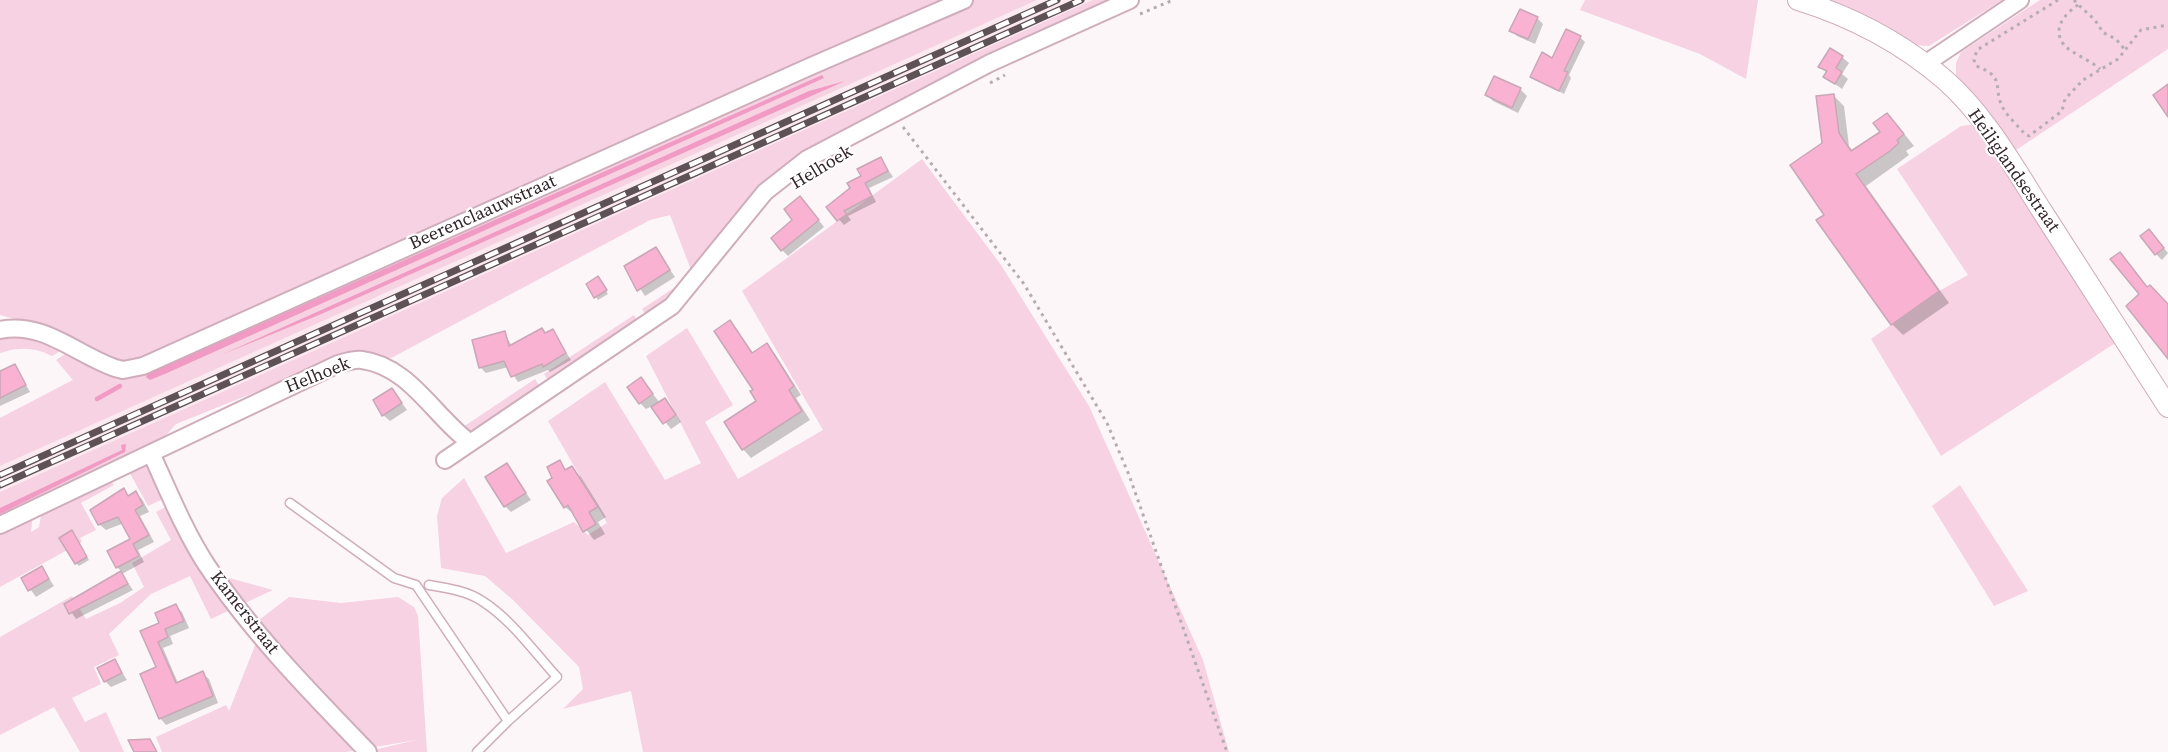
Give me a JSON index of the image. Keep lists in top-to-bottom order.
{
  "streets": {
    "street": [
      "Helhoek",
      "Heiliglandsestraat",
      "Beerenclaauwstraat",
      "Kamerstraat"
    ]
  },
  "crossings": [
    ["Helhoek", "Kamerstraat"]
  ]
}
